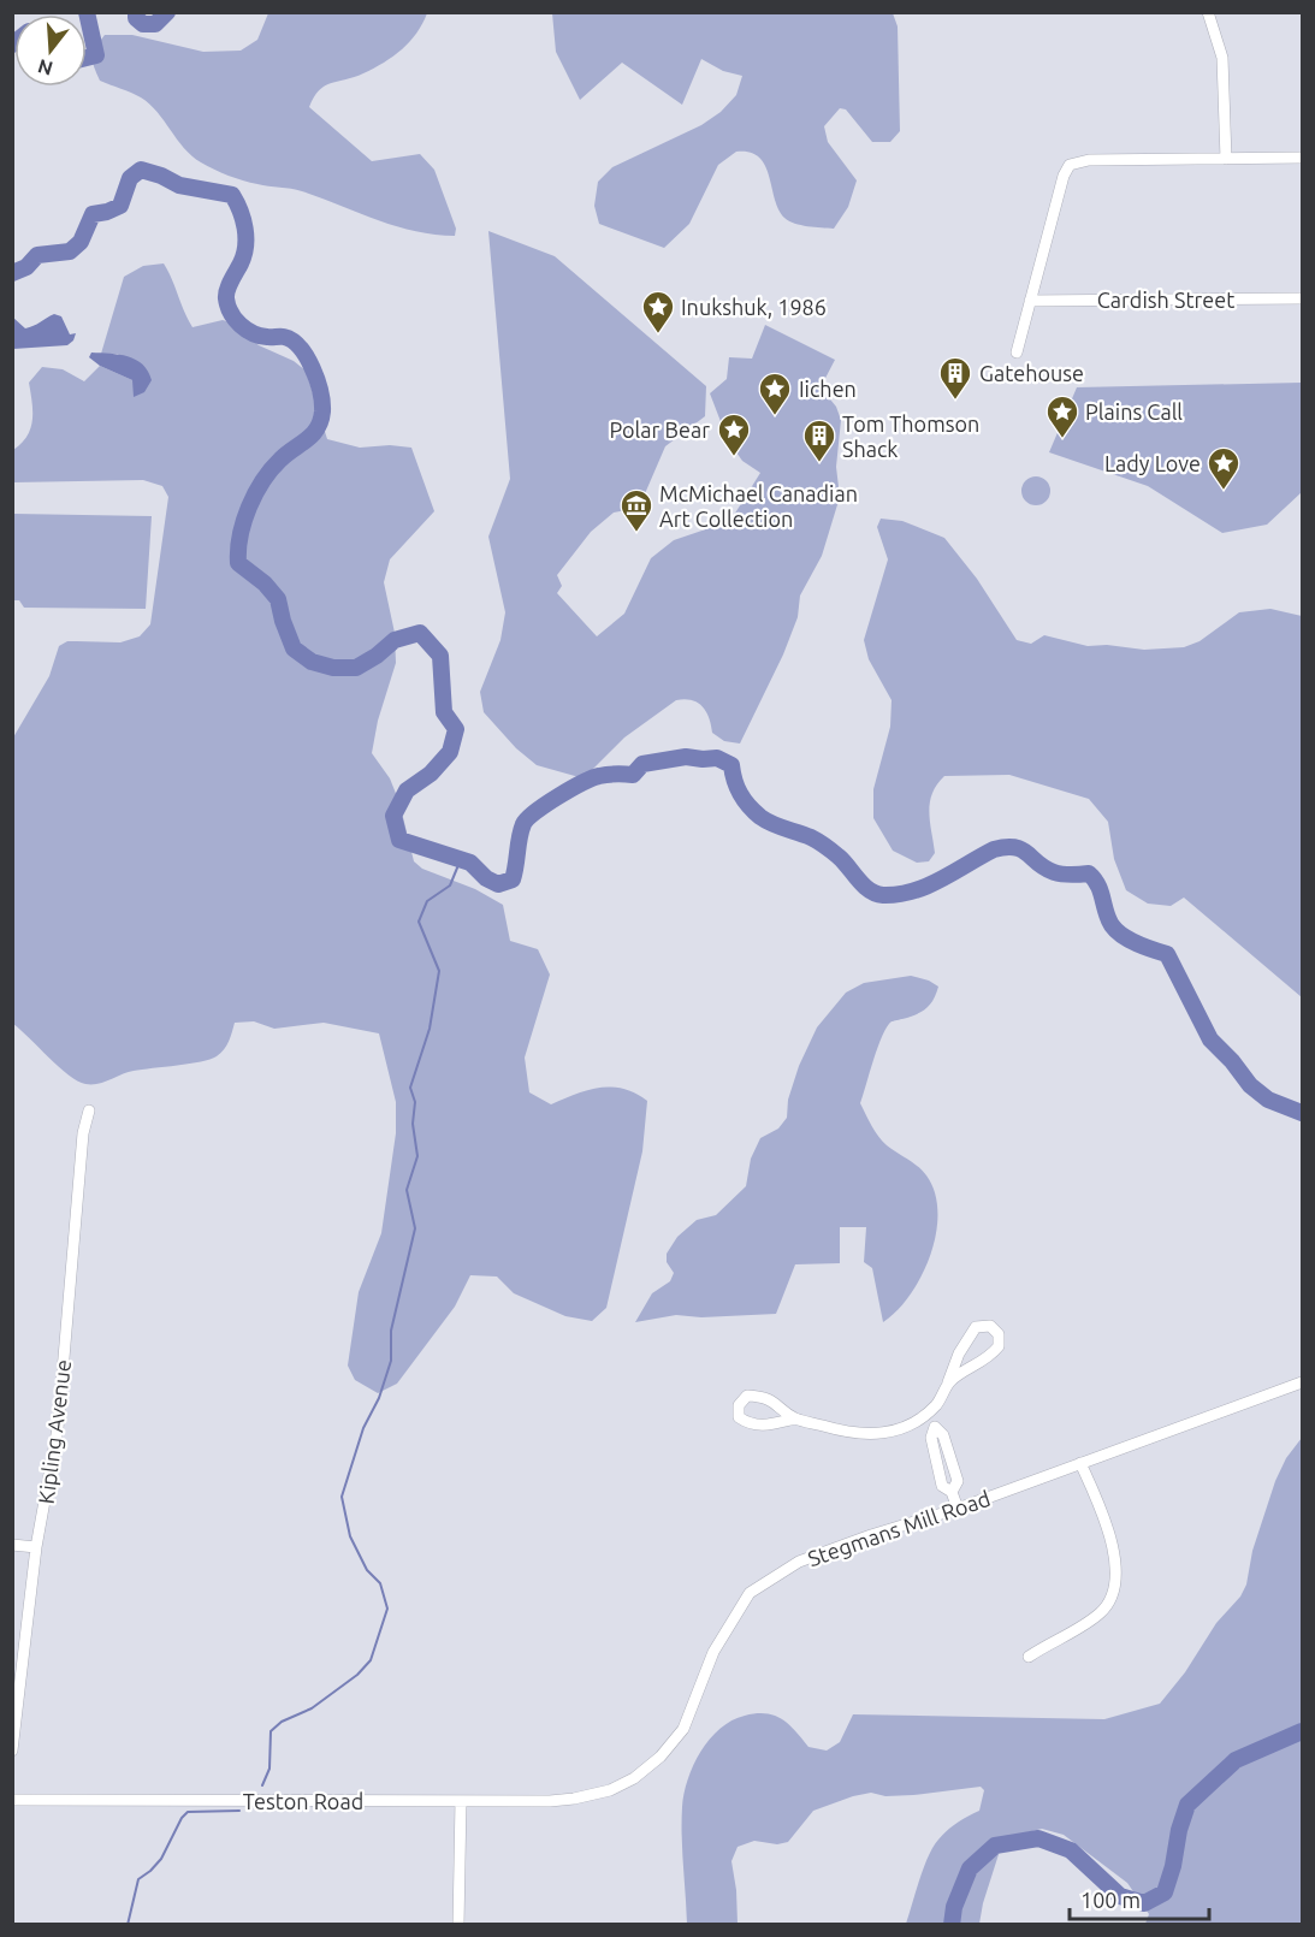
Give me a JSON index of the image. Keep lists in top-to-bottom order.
{
  "streets": {
    "street": [
      "Cardish Street",
      "Kipling Avenue",
      "Stegmans Mill Road",
      "Teston Road"
    ]
  },
  "crossings": [
    ["Stegmans Mill Road", "Teston Road"]
  ],
  "places": {
    "place": [
      "Inukshuk, 1986",
      "Iichen",
      "Plains Call",
      "Polar Bear",
      "Lady Love"
    ],
    "building": ["Gatehouse", "Tom Thomson Shack"],
    "museum": ["McMichael Canadian Art Collection"]
  },
  "scale_bar": "100 m",
  "north": "bottom"
}
